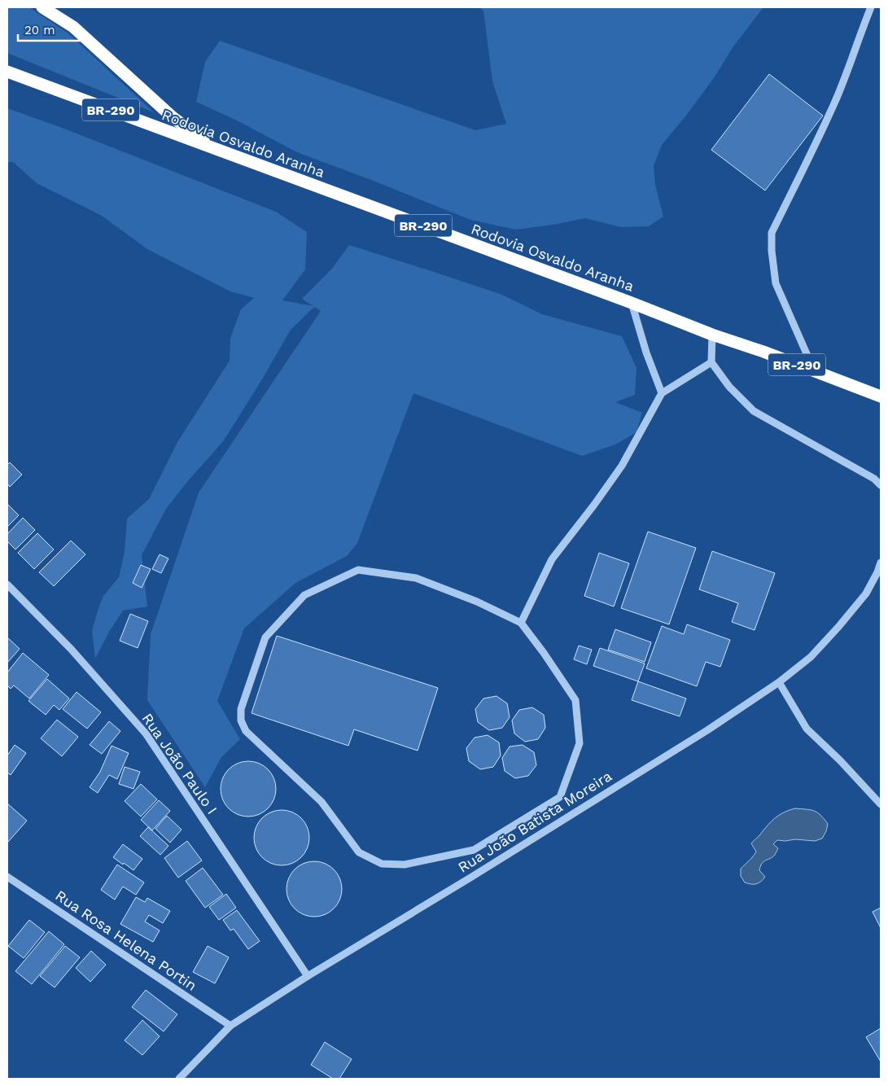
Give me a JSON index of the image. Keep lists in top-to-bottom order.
{
  "streets": {
    "highway": ["BR-290", "Rodovia Osvaldo Aranha"],
    "street": ["Rua João Paulo I", "Rua João Batista Moreira", "Rua Rosa Helena Portin"]
  },
  "crossings": [
    ["Rua João Paulo I", "Rua João Batista Moreira"],
    ["Rua João Batista Moreira", "Rua Rosa Helena Portin"]
  ],
  "scale_bar": "20 m"
}
